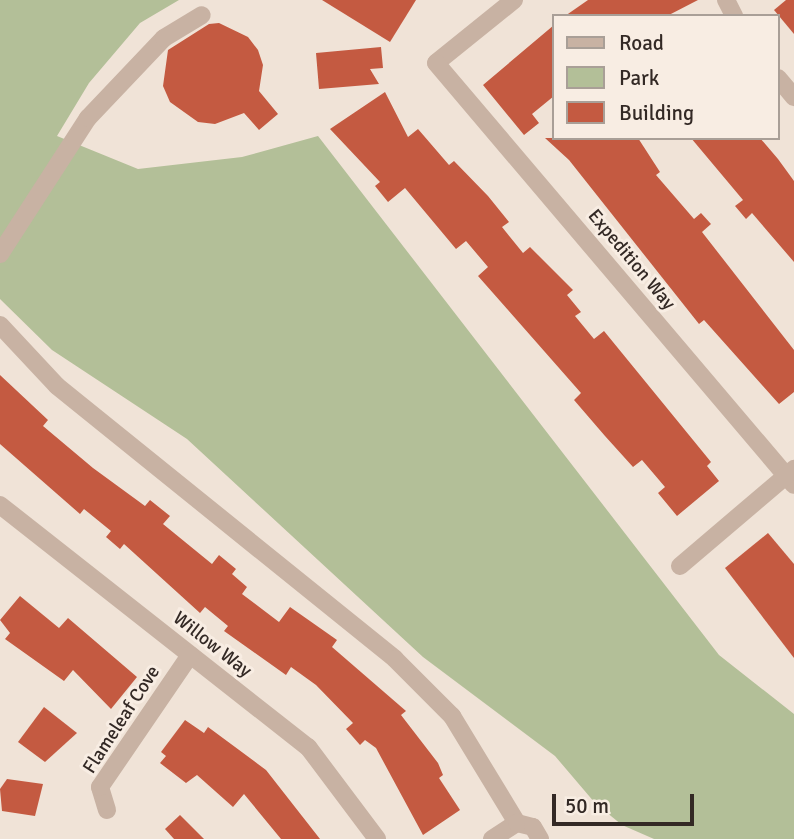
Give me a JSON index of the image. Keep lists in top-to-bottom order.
{
  "streets": {
    "street": ["Expedition Way", "Willow Way", "Flameleaf Cove"]
  },
  "crossings": [
    ["Willow Way", "Flameleaf Cove"]
  ],
  "legend": ["Road", "Park", "Building"],
  "scale_bar": "50 m"
}
